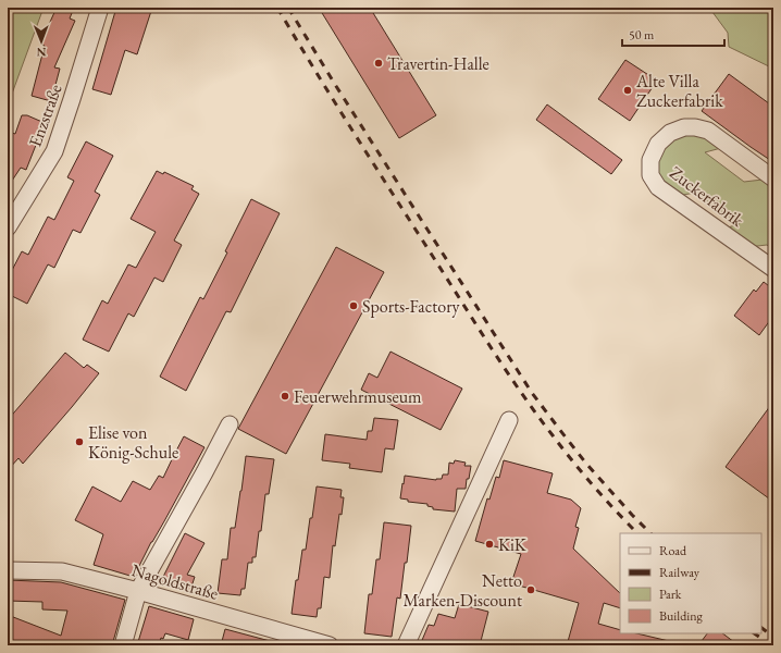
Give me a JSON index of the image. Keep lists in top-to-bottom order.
{
  "streets": {
    "street": ["Enzstraße", "Zuckerfabrik", "Nagoldstraße"]
  },
  "places": [
    "Travertin-Halle",
    "Alte Villa Zuckerfabrik",
    "Sports-Factory",
    "Feuerwehrmuseum",
    "Elise von König-Schule",
    "KiK",
    "Netto Marken-Discount"
  ],
  "legend": [
    "Road",
    "Railway",
    "Park",
    "Building"
  ],
  "scale_bar": "50 m",
  "north": "bottom"
}
